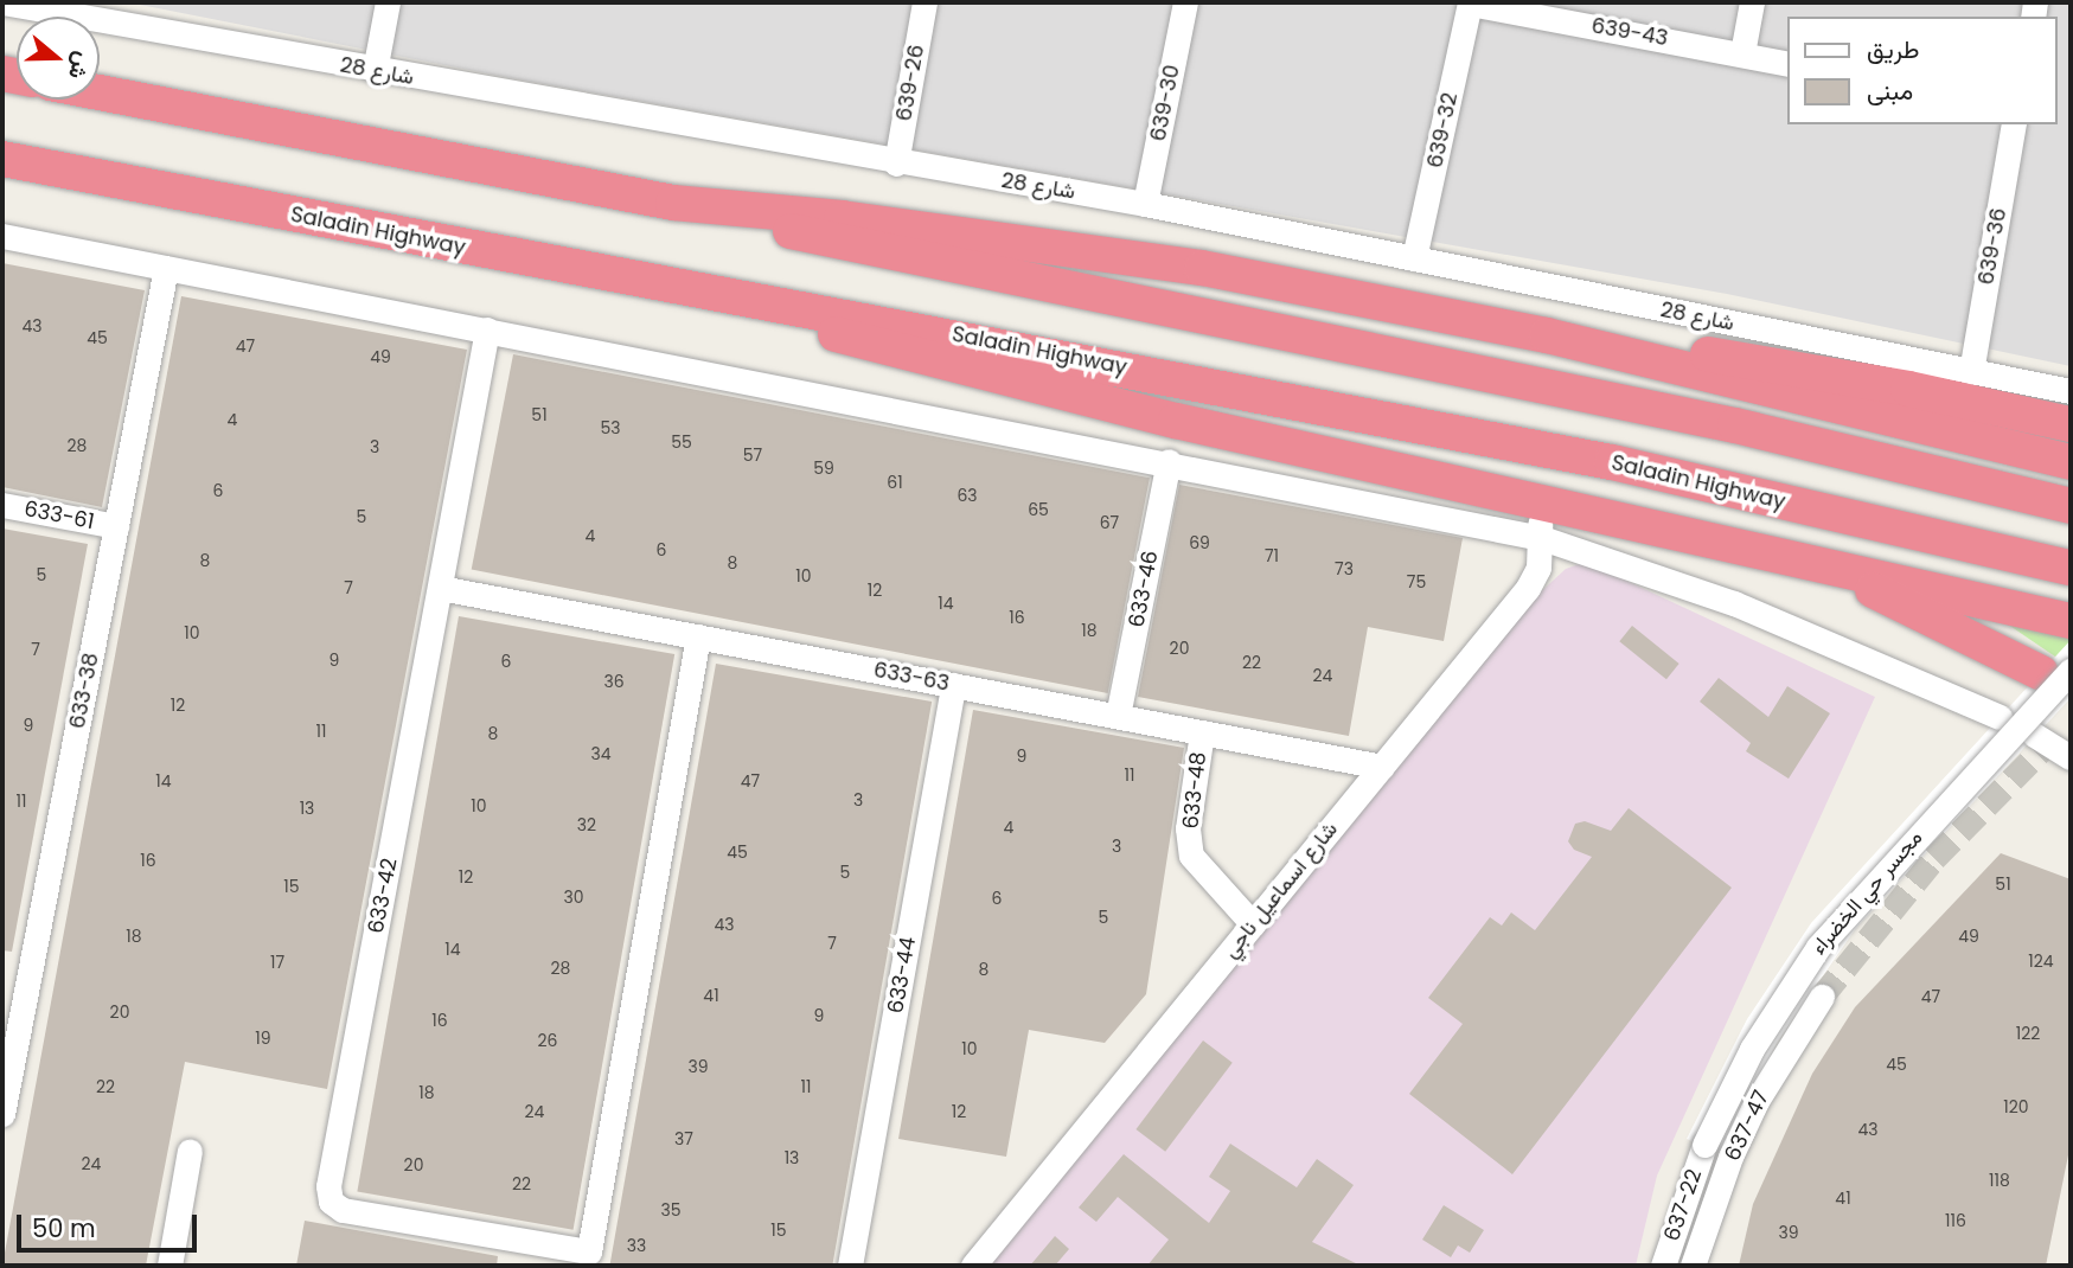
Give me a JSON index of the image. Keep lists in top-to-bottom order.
{
  "streets": {
    "highway": ["Saladin Highway"],
    "street": [
      "639-43",
      "شارع 28",
      "639-26",
      "639-30",
      "639-32",
      "639-36",
      "633-61",
      "633-46",
      "633-63",
      "633-38",
      "633-48",
      "شارع اسماعيل ناجي",
      "مجسر حي الخضراء",
      "633-42",
      "633-44",
      "637-47",
      "637-22"
    ]
  },
  "crossings": [
    ["639-43", "639-32"],
    ["شارع 28", "639-26"],
    ["شارع 28", "639-30"],
    ["شارع 28", "639-32"],
    ["شارع 28", "639-36"],
    ["633-61", "633-38"],
    ["633-46", "633-63"],
    ["633-63", "633-48"],
    ["633-63", "شارع اسماعيل ناجي"],
    ["633-63", "633-42"],
    ["633-63", "633-44"],
    ["633-48", "شارع اسماعيل ناجي"],
    ["مجسر حي الخضراء", "637-22"]
  ],
  "house_numbers": [
    "43",
    "45",
    "47",
    "49",
    "51",
    "4",
    "53",
    "55",
    "28",
    "3",
    "57",
    "59",
    "61",
    "6",
    "63",
    "65",
    "5",
    "67",
    "4",
    "69",
    "6",
    "71",
    "8",
    "8",
    "73",
    "5",
    "10",
    "75",
    "7",
    "12",
    "14",
    "16",
    "18",
    "10",
    "20",
    "7",
    "9",
    "6",
    "22",
    "24",
    "36",
    "12",
    "9",
    "11",
    "8",
    "34",
    "9",
    "11",
    "14",
    "47",
    "3",
    "11",
    "10",
    "13",
    "32",
    "4",
    "3",
    "45",
    "16",
    "5",
    "12",
    "51",
    "15",
    "30",
    "6",
    "5",
    "43",
    "18",
    "49",
    "7",
    "14",
    "124",
    "17",
    "28",
    "8",
    "41",
    "47",
    "20",
    "9",
    "16",
    "122",
    "19",
    "26",
    "10",
    "45",
    "39",
    "22",
    "11",
    "18",
    "120",
    "24",
    "12",
    "43",
    "37",
    "13",
    "24",
    "20",
    "118",
    "22",
    "41",
    "35",
    "116",
    "15",
    "39",
    "33"
  ],
  "legend": ["طريق", "مبنى"],
  "scale_bar": "50 m",
  "north": "right"
}
